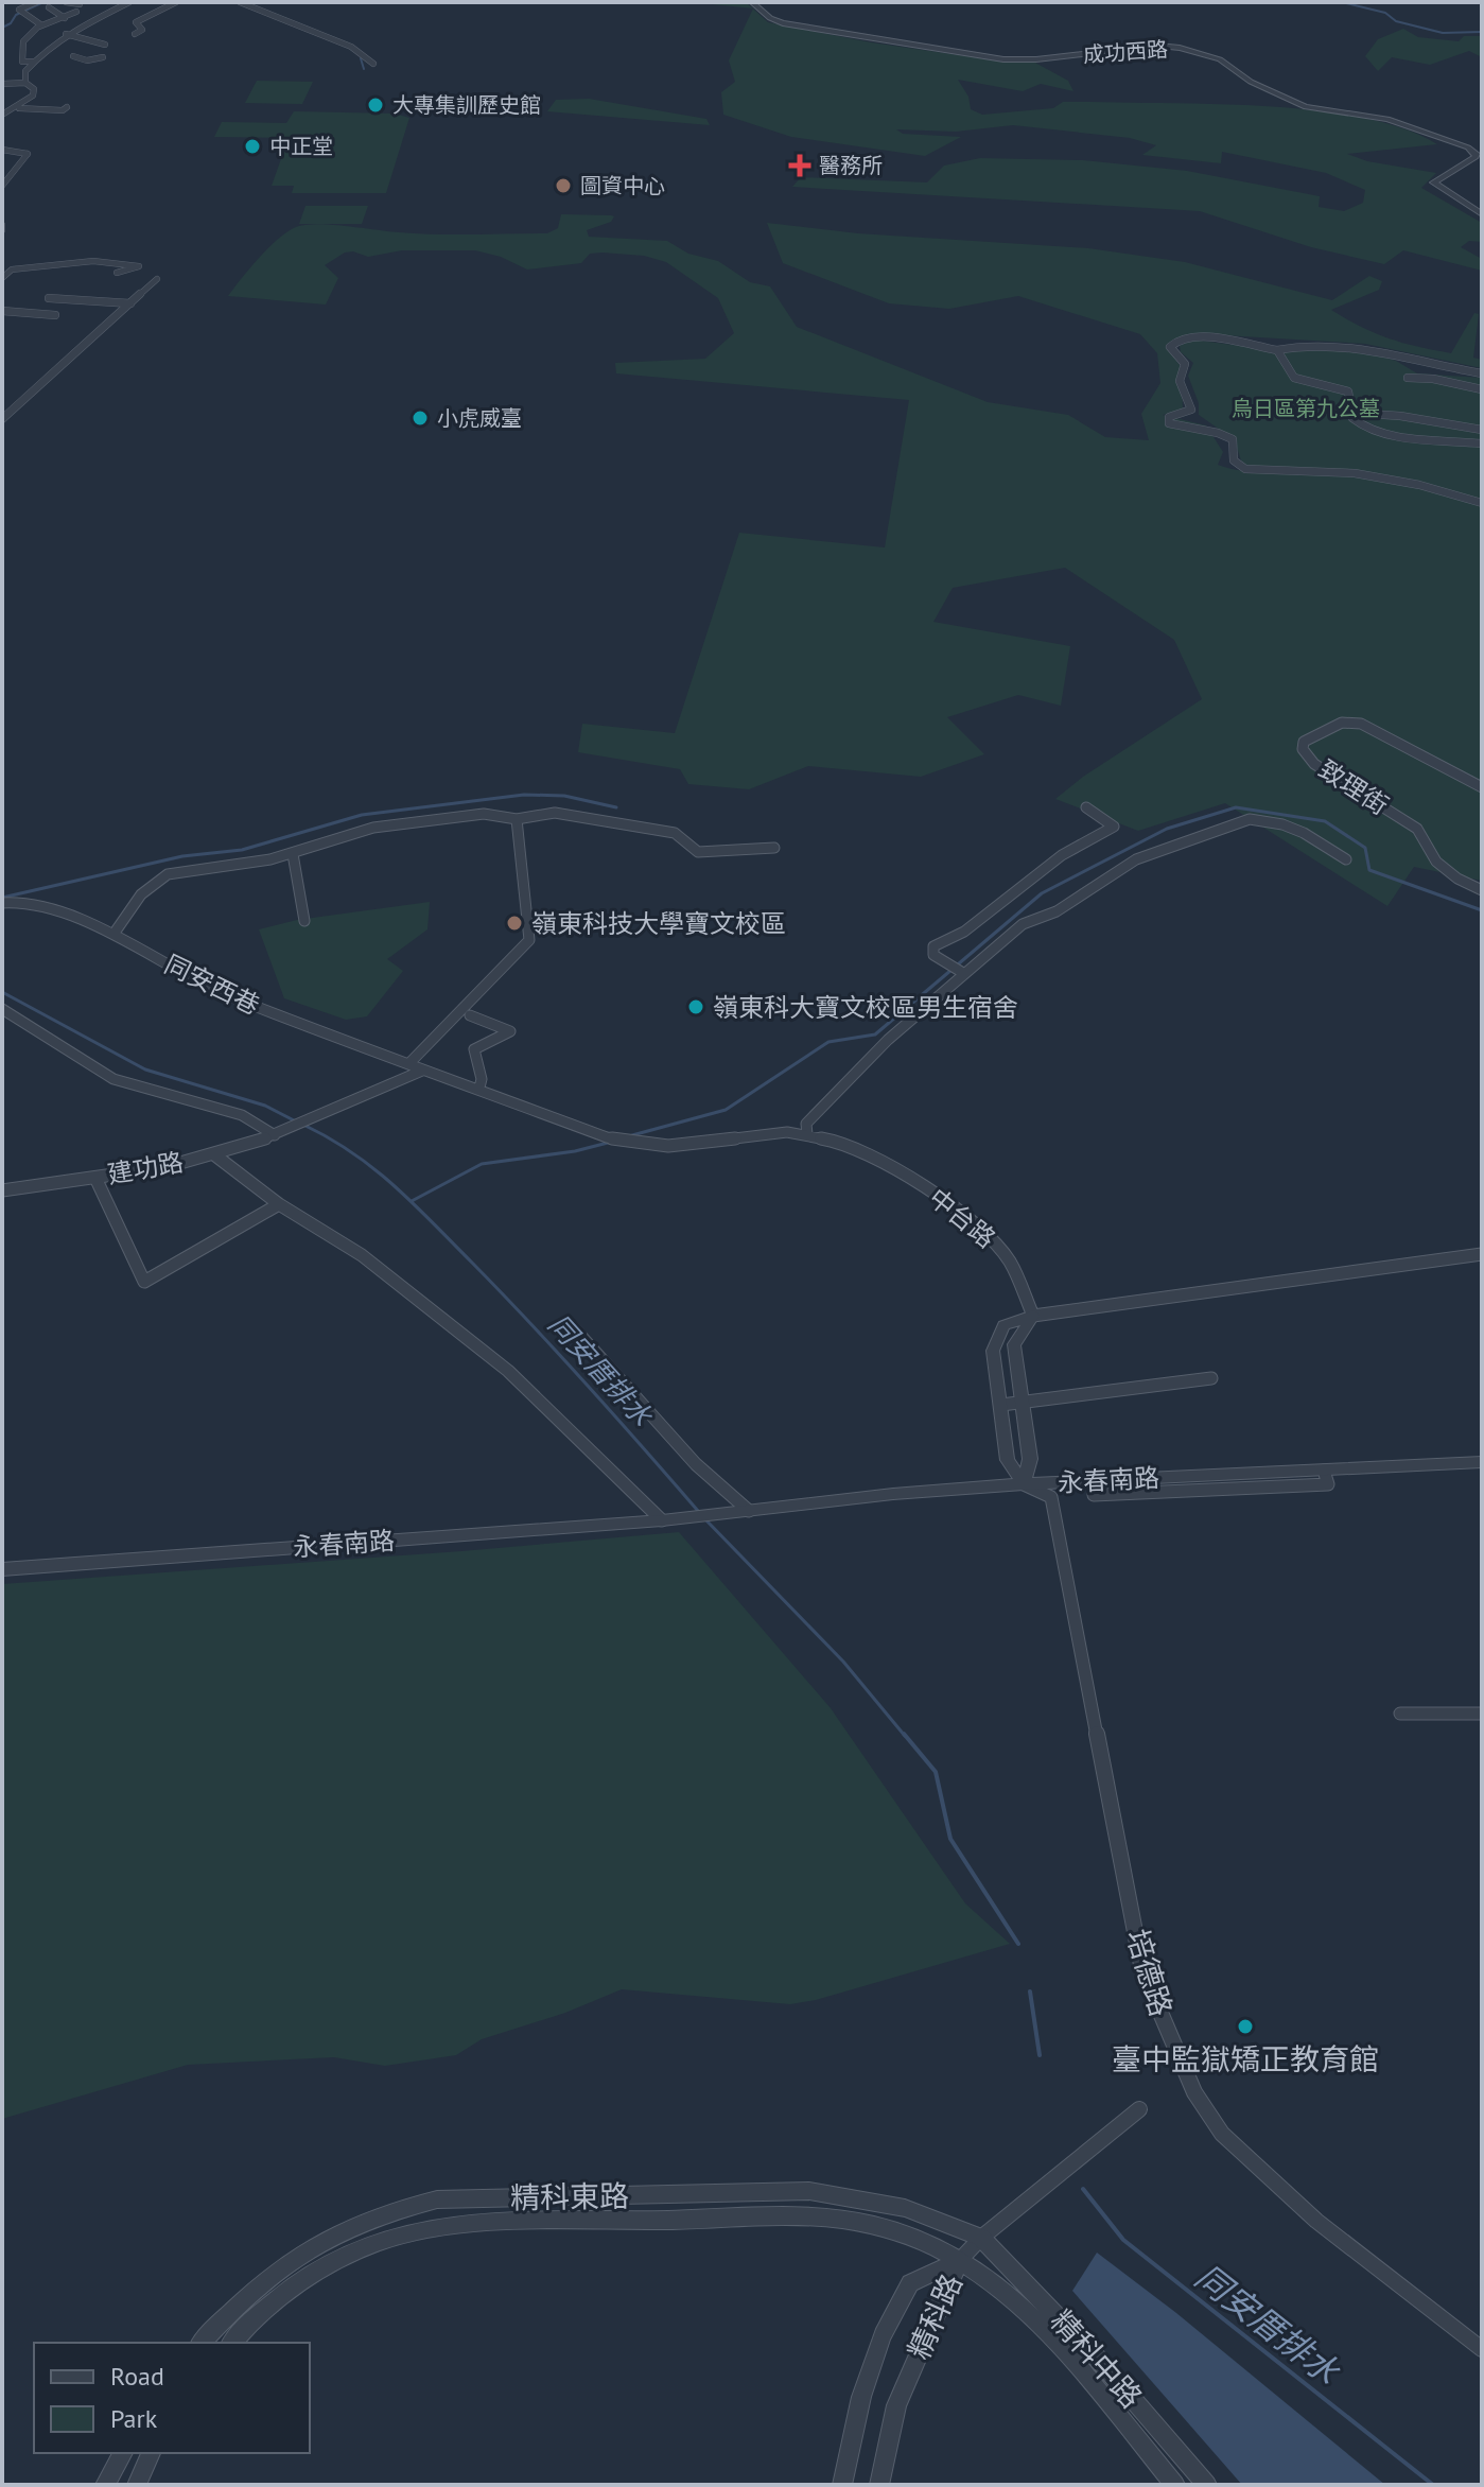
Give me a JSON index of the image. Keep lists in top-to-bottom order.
{
  "streets": {
    "street": [
      "成功西路",
      "致理街",
      "同安西巷",
      "建功路",
      "中台路",
      "永春南路",
      "培德路",
      "精科東路",
      "精科路",
      "精科中路"
    ]
  },
  "crossings": [
    ["同安西巷", "建功路"],
    ["同安西巷", "中台路"],
    ["建功路", "中台路"],
    ["中台路", "培德路"],
    ["永春南路", "培德路"],
    ["精科東路", "精科路"],
    ["精科東路", "精科中路"],
    ["精科路", "精科中路"]
  ],
  "water": ["同安厝排水"],
  "parks": ["烏日區第九公墓"],
  "places": {
    "other": [
      "大專集訓歷史館",
      "中正堂",
      "圖資中心",
      "小虎威臺",
      "嶺東科技大學寶文校區",
      "嶺東科大寶文校區男生宿舍",
      "臺中監獄矯正教育館"
    ],
    "health": ["醫務所"]
  },
  "legend": ["Road", "Park"]
}
